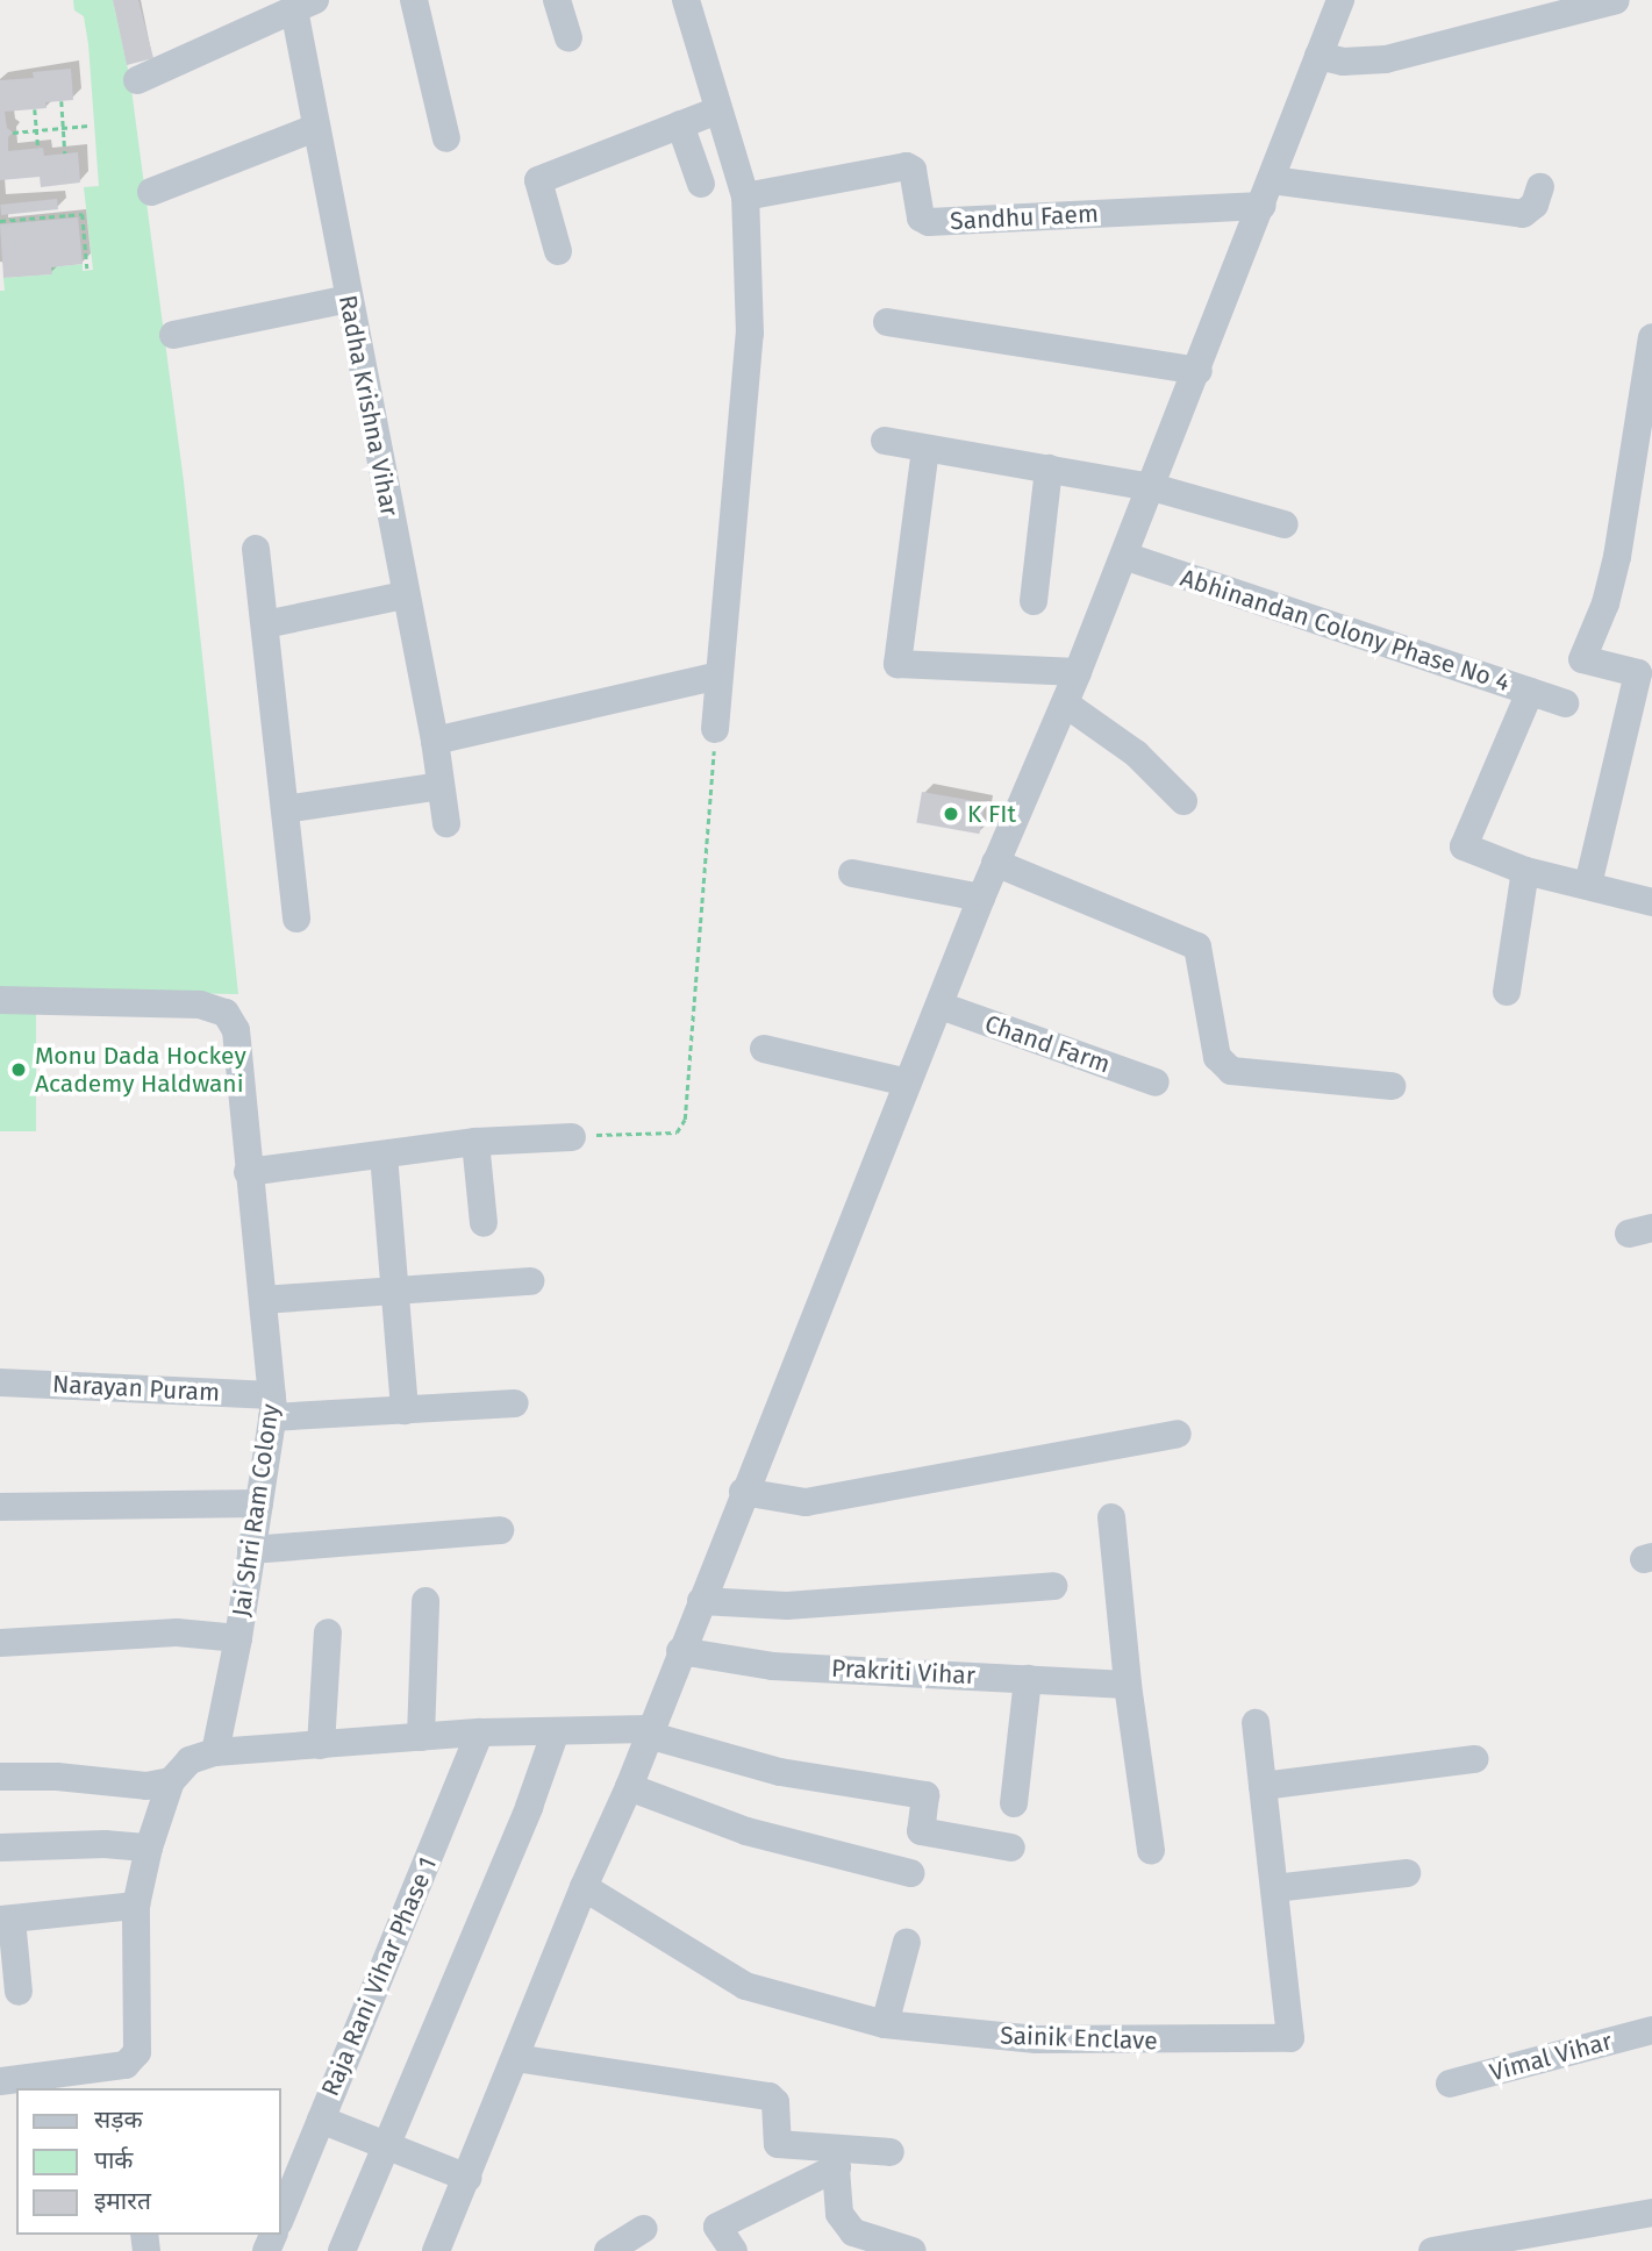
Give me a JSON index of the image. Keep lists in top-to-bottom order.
{
  "streets": {
    "street": [
      "Sandhu Faem",
      "Radha Krishna Vihar",
      "Abhinandan Colony Phase No 4",
      "Chand Farm",
      "Narayan Puram",
      "Jai Shri Ram Colony",
      "Prakriti Vihar",
      "Raja Rani Vihar Phase 1",
      "Sainik Enclave",
      "Vimal Vihar"
    ]
  },
  "crossings": [
    ["Narayan Puram", "Jai Shri Ram Colony"]
  ],
  "places": ["K FIt", "Monu Dada Hockey Academy Haldwani"],
  "legend": ["सड़क", "पार्क", "इमारत"]
}
